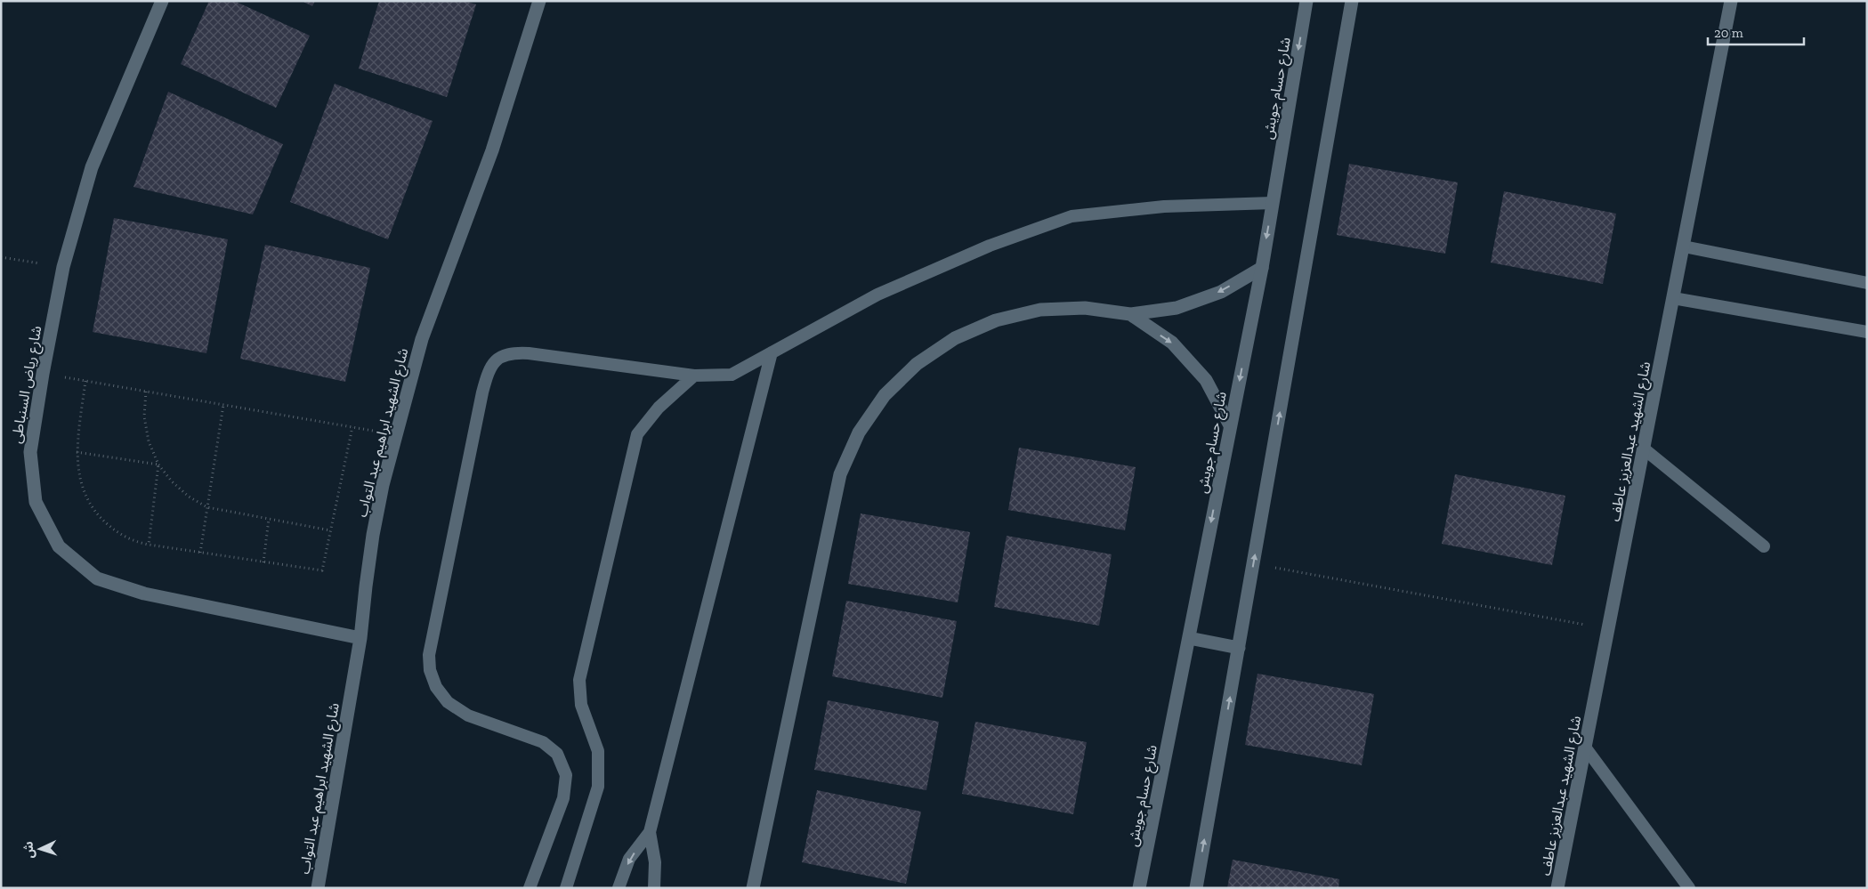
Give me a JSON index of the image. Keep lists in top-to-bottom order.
{
  "streets": {
    "street": [
      "شارع حسام جويش",
      "شارع رياض السنباطى",
      "شارع الشهيد ابراهيم عبد التواب",
      "شارع الشهيد عبدالعزيز عاطف"
    ]
  },
  "crossings": [
    ["شارع رياض السنباطى", "شارع الشهيد ابراهيم عبد التواب"]
  ],
  "scale_bar": "20 m",
  "north": "left"
}
